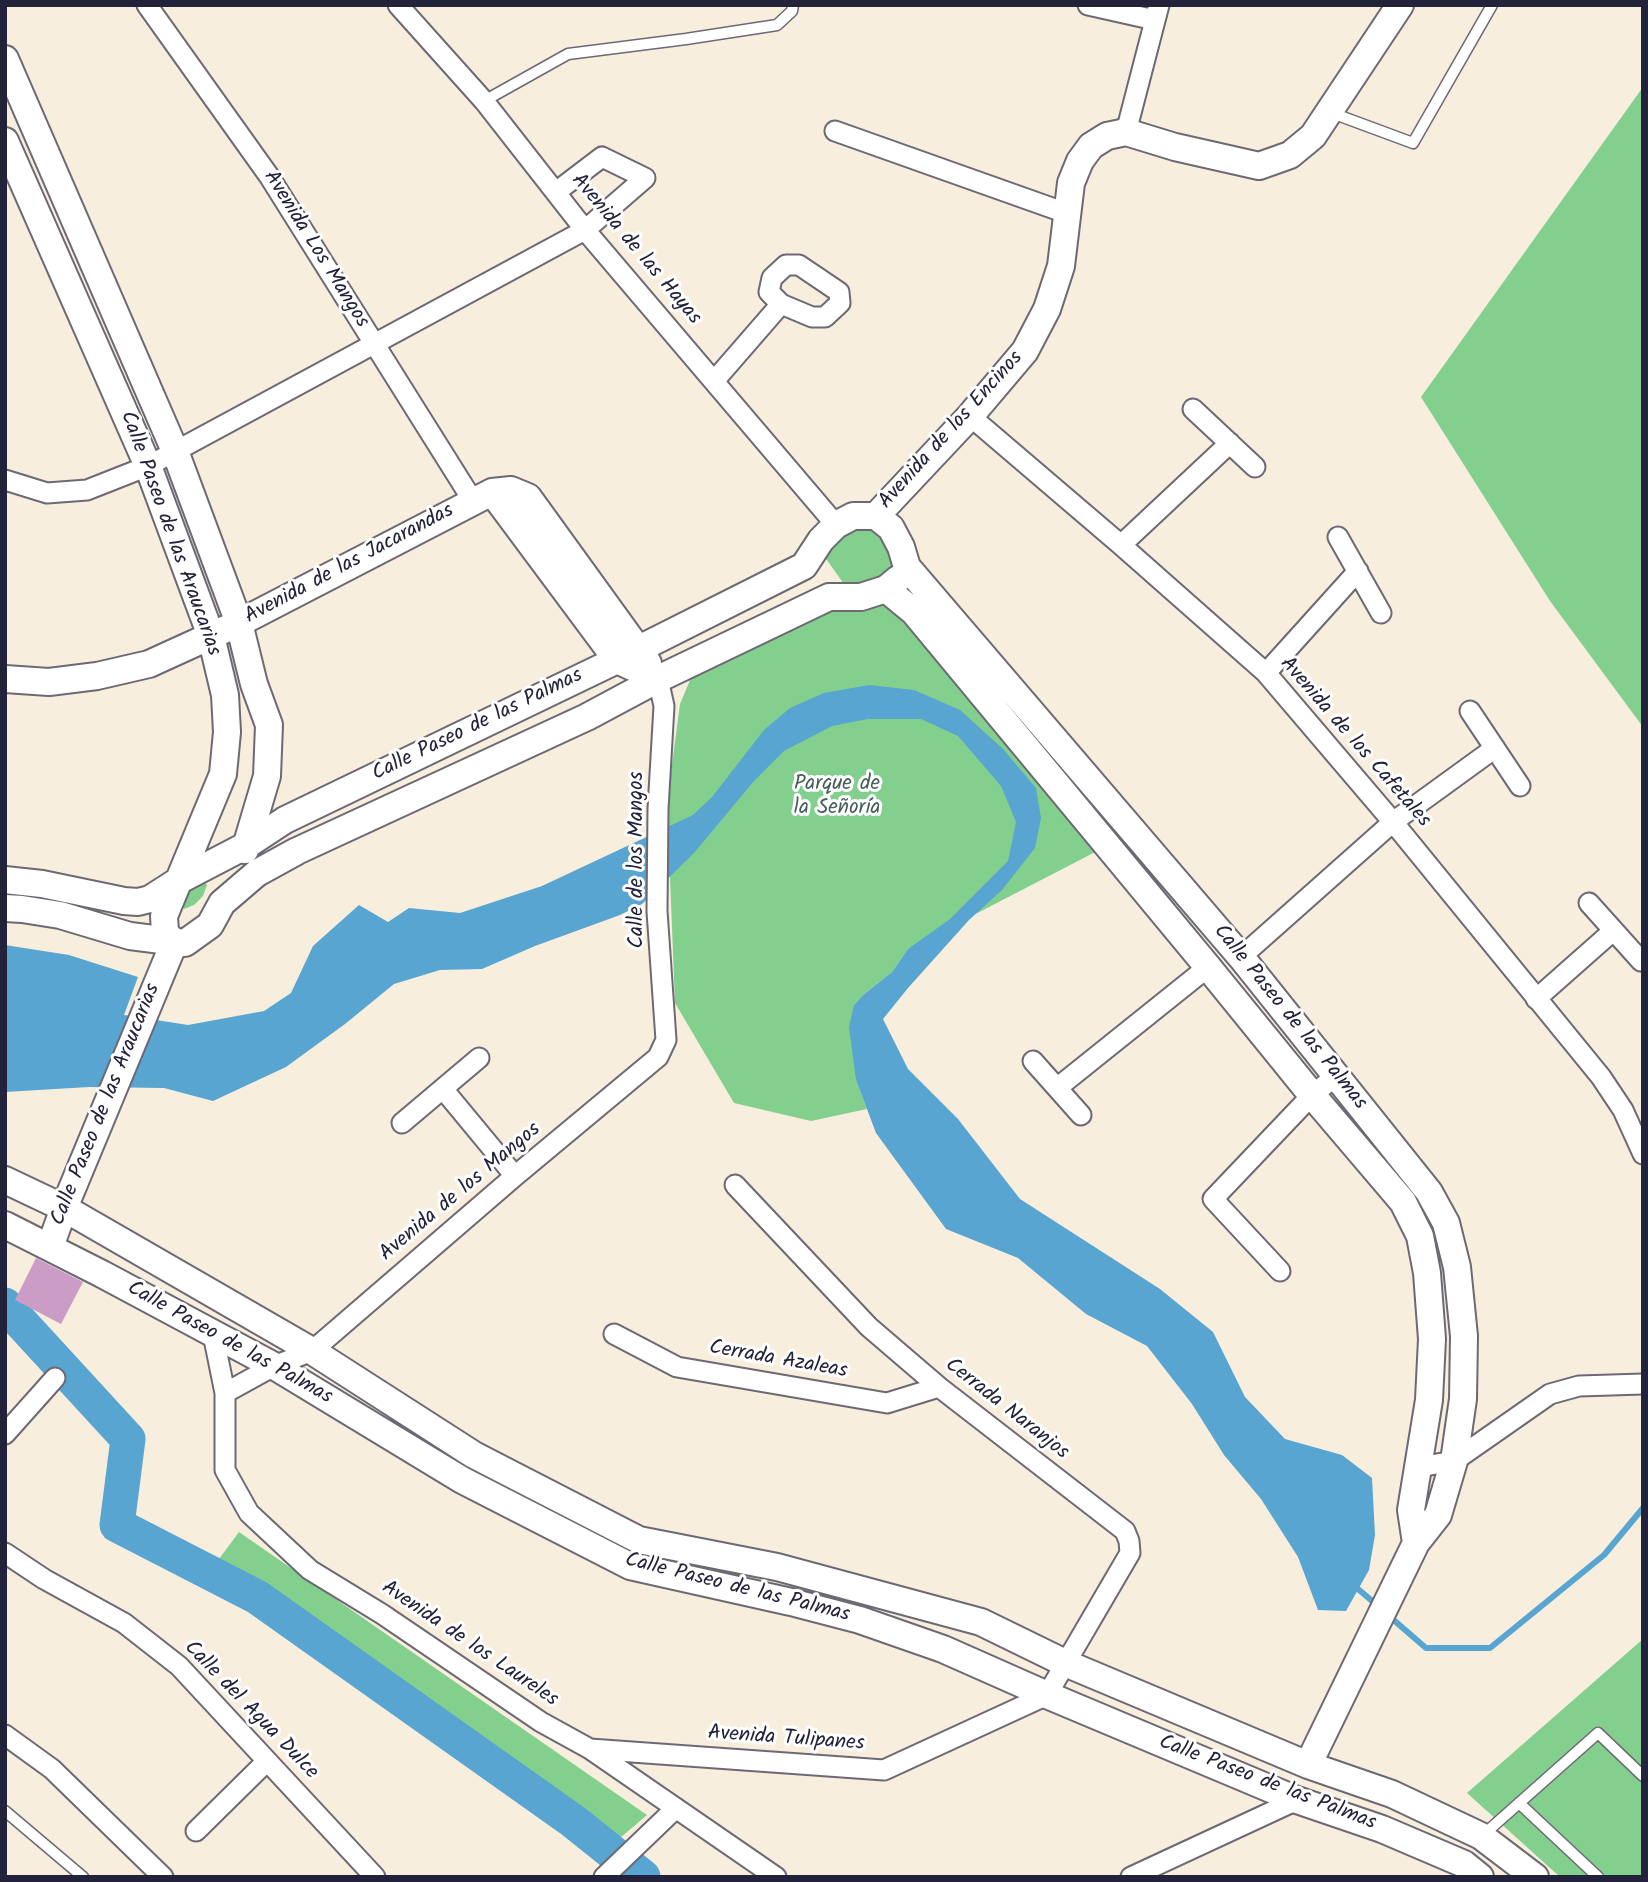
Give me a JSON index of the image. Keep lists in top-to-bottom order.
{
  "streets": {
    "street": [
      "Avenida Los Mangos",
      "Avenida de las Hayas",
      "Avenida de los Encinos",
      "Calle Paseo de las Araucarias",
      "Avenida de las Jacarandas",
      "Calle Paseo de las Palmas",
      "Avenida de los Cafetales",
      "Calle de los Mangos",
      "Avenida de los Mangos",
      "Cerrada Azaleas",
      "Cerrada Naranjos",
      "Avenida de los Laureles",
      "Calle del Agua Dulce",
      "Avenida Tulipanes"
    ]
  },
  "crossings": [
    ["Avenida Los Mangos", "Avenida de las Jacarandas"],
    ["Avenida de las Hayas", "Calle Paseo de las Palmas"],
    ["Avenida de los Encinos", "Calle Paseo de las Palmas"],
    ["Avenida de los Encinos", "Avenida de los Cafetales"],
    ["Calle Paseo de las Araucarias", "Avenida de las Jacarandas"],
    ["Calle Paseo de las Araucarias", "Calle Paseo de las Palmas"],
    ["Calle Paseo de las Palmas", "Calle de los Mangos"],
    ["Calle Paseo de las Palmas", "Avenida de los Mangos"],
    ["Calle Paseo de las Palmas", "Cerrada Naranjos"],
    ["Calle Paseo de las Palmas", "Avenida de los Laureles"],
    ["Calle Paseo de las Palmas", "Avenida Tulipanes"],
    ["Calle de los Mangos", "Avenida de los Mangos"],
    ["Cerrada Azaleas", "Cerrada Naranjos"],
    ["Cerrada Naranjos", "Avenida Tulipanes"],
    ["Avenida de los Laureles", "Avenida Tulipanes"]
  ],
  "parks": ["Parque de la Señoría"]
}
